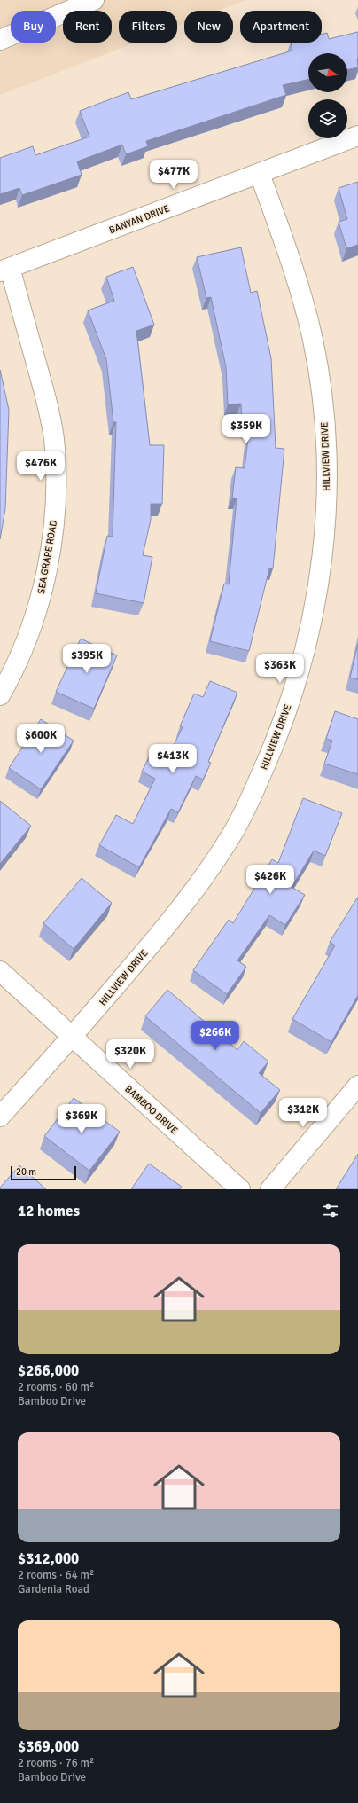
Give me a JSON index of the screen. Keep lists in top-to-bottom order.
{
  "streets": {
    "street": [
      "BANYAN DRIVE",
      "HILLVIEW DRIVE",
      "SEA GRAPE ROAD",
      "BAMBOO DRIVE"
    ]
  },
  "crossings": [
    ["BANYAN DRIVE", "HILLVIEW DRIVE"],
    ["BANYAN DRIVE", "SEA GRAPE ROAD"],
    ["HILLVIEW DRIVE", "BAMBOO DRIVE"]
  ],
  "scale_bar": "20 m",
  "north": "right",
  "page": {
    "chip": [
      "Buy",
      "Rent",
      "Filters",
      "New",
      "Apartment"
    ],
    "price": [
      "$477K",
      "$359K",
      "$476K",
      "$395K",
      "$363K",
      "$600K",
      "$413K",
      "$426K",
      "$266K",
      "$320K",
      "$312K",
      "$369K"
    ],
    "scale": "20 m",
    "heading": "12 homes",
    "list": [
      {
        "name": "$266,000",
        "note": "2 rooms · 60 m² · Bamboo Drive"
      },
      {
        "name": "$312,000",
        "note": "2 rooms · 64 m² · Gardenia Road"
      },
      {
        "name": "$369,000",
        "note": "2 rooms · 76 m² · Bamboo Drive"
      }
    ]
  }
}
